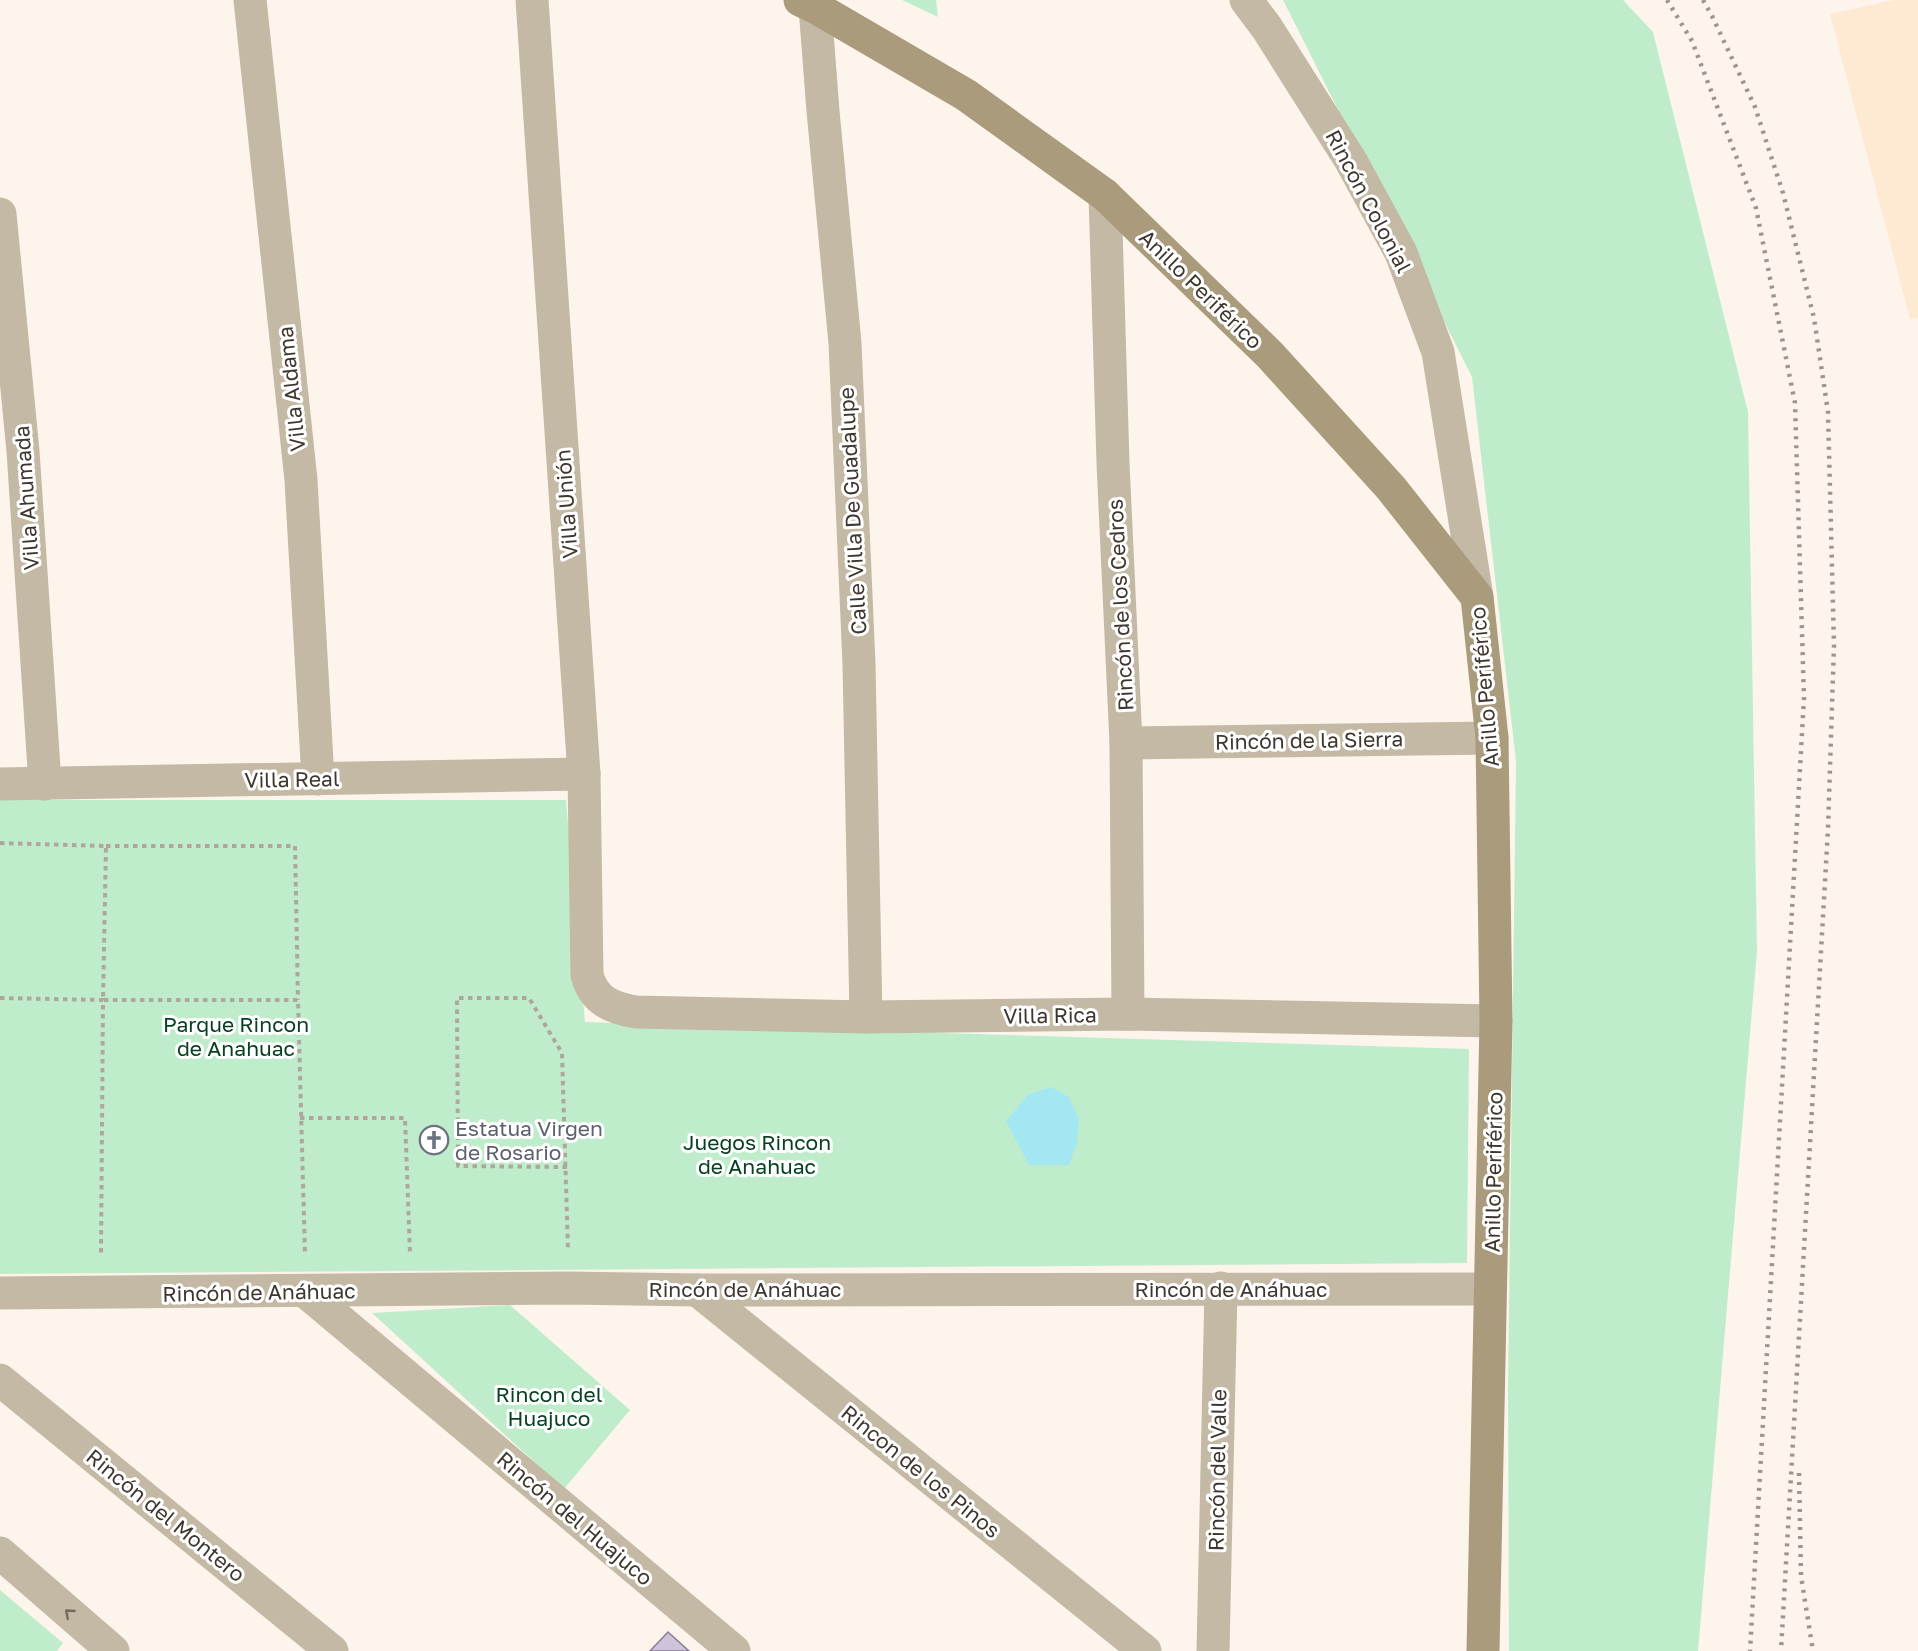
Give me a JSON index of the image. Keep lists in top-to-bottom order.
{
  "streets": {
    "street": [
      "Rincón Colonial",
      "Anillo Periférico",
      "Villa Aldama",
      "Villa Ahumada",
      "Villa Unión",
      "Calle Villa De Guadalupe",
      "Rincón de los Cedros",
      "Rincón de la Sierra",
      "Villa Real",
      "Villa Rica",
      "Rincón de Anáhuac",
      "Rincón del Valle",
      "Rincon de los Pinos",
      "Rincón del Montero",
      "Rincón del Huajuco"
    ]
  },
  "crossings": [
    ["Rincón Colonial", "Anillo Periférico"],
    ["Anillo Periférico", "Calle Villa De Guadalupe"],
    ["Anillo Periférico", "Rincón de los Cedros"],
    ["Anillo Periférico", "Rincón de la Sierra"],
    ["Anillo Periférico", "Villa Rica"],
    ["Anillo Periférico", "Rincón de Anáhuac"],
    ["Villa Aldama", "Villa Real"],
    ["Villa Ahumada", "Villa Real"],
    ["Villa Unión", "Villa Real"],
    ["Villa Unión", "Villa Rica"],
    ["Calle Villa De Guadalupe", "Villa Rica"],
    ["Rincón de los Cedros", "Rincón de la Sierra"],
    ["Rincón de los Cedros", "Villa Rica"],
    ["Rincón de Anáhuac", "Rincón del Valle"],
    ["Rincón de Anáhuac", "Rincon de los Pinos"],
    ["Rincón de Anáhuac", "Rincón del Huajuco"]
  ],
  "parks": ["Parque Rincon de Anahuac", "Juegos Rincon de Anahuac", "Rincon del Huajuco"],
  "places": {
    "church": ["Estatua Virgen de Rosario"]
  }
}
